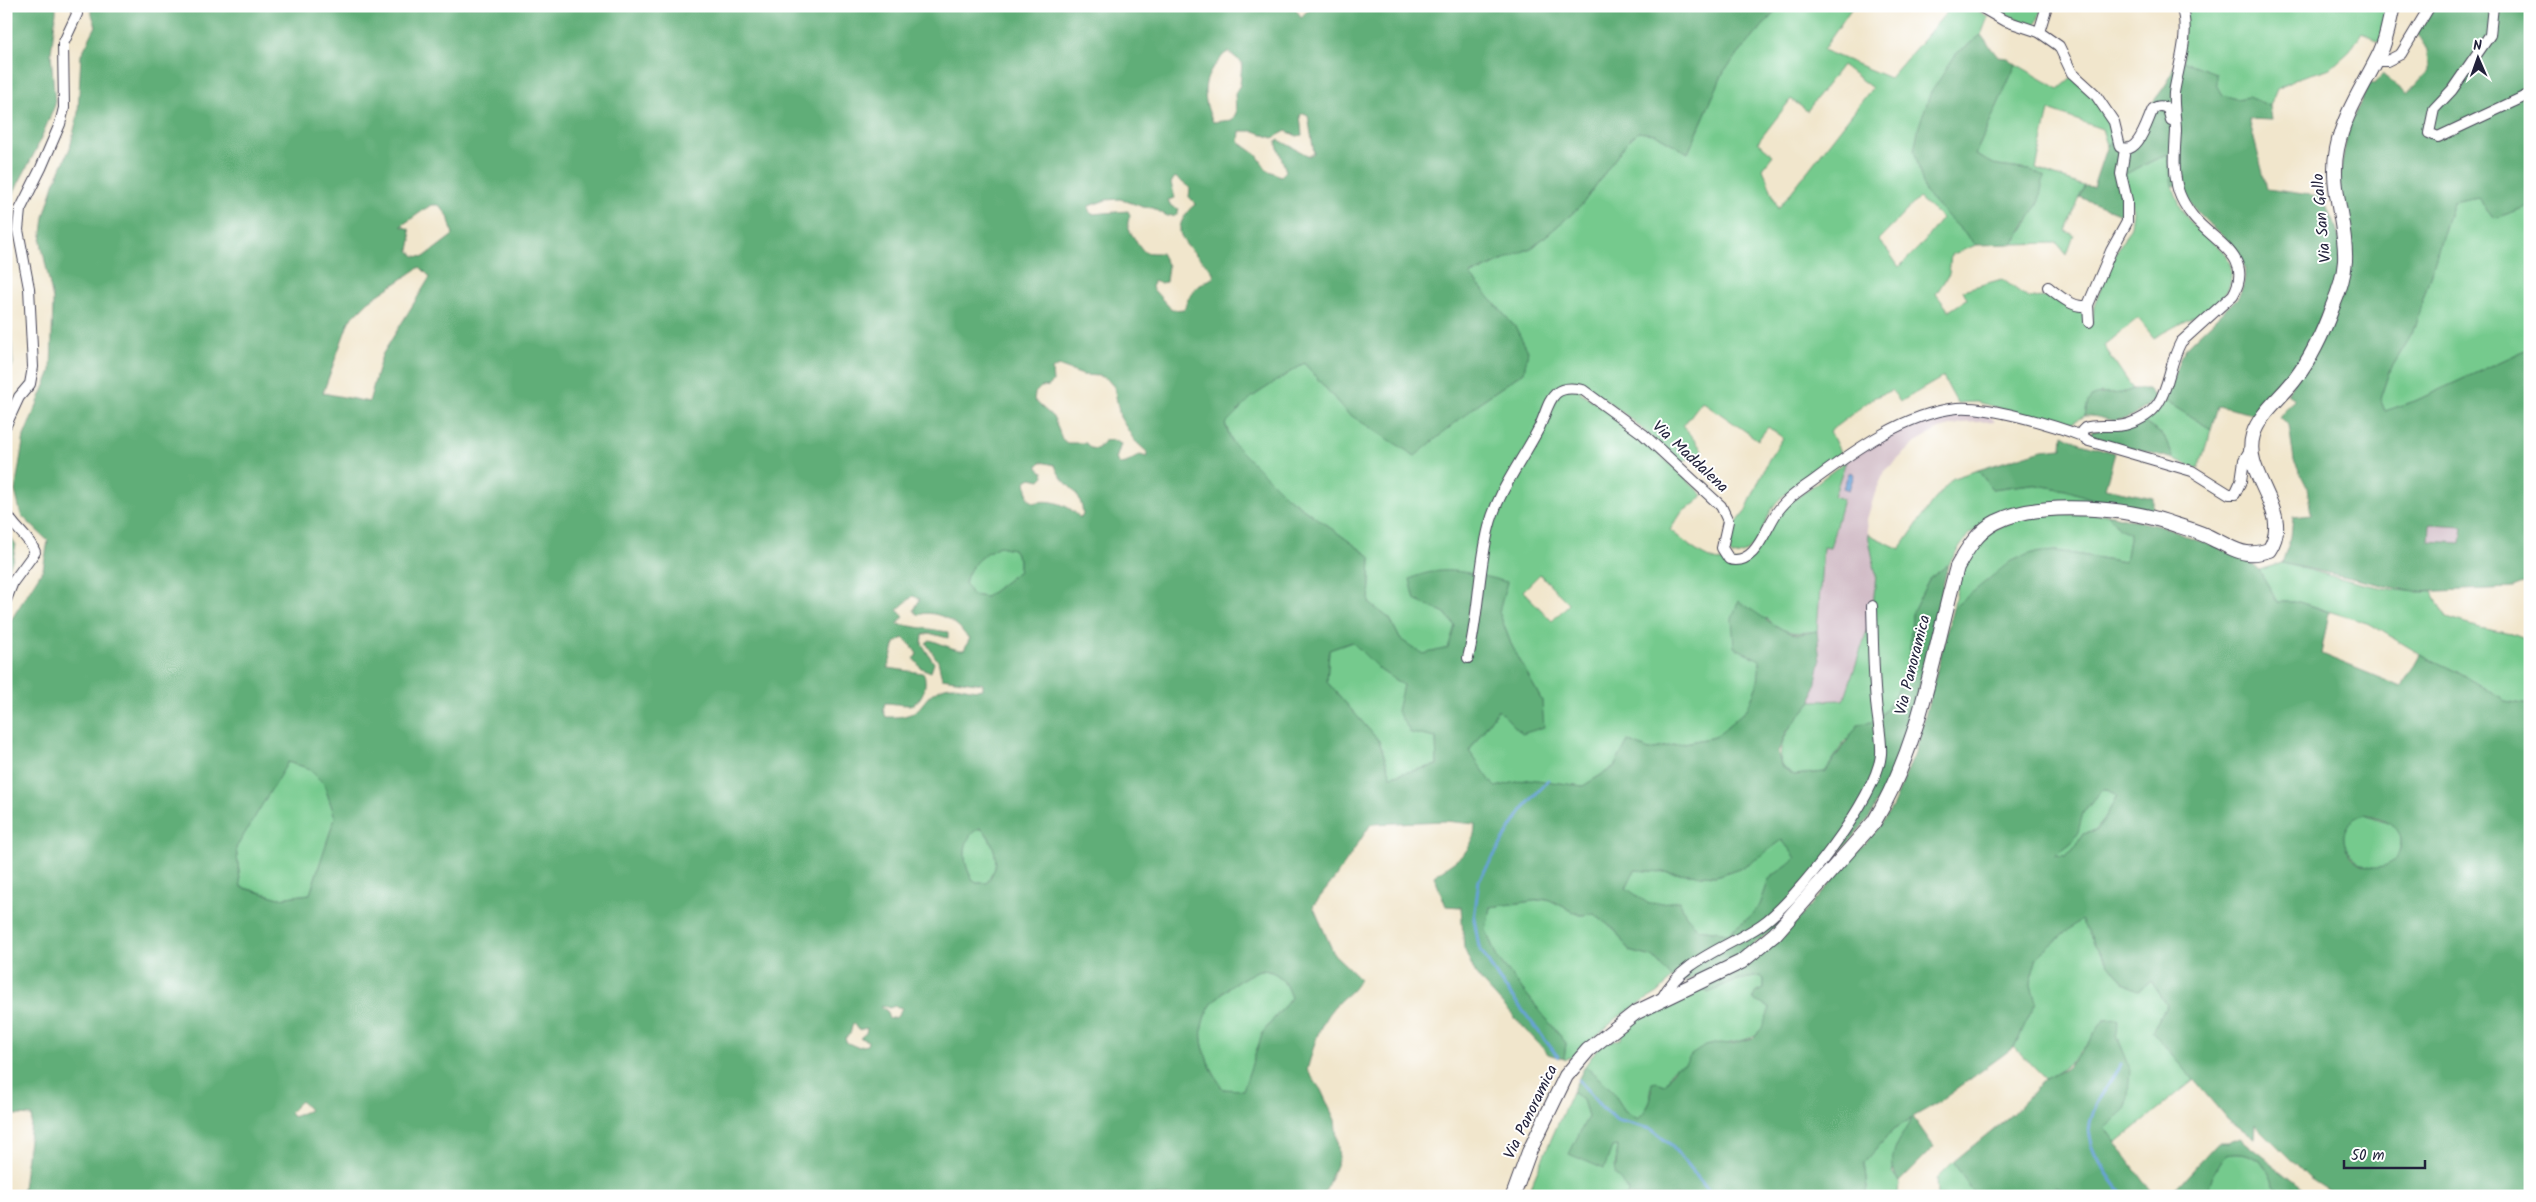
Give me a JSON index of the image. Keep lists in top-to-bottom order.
{
  "streets": {
    "street": ["Via San Gallo", "Via Maddalena", "Via Panoramica"]
  },
  "crossings": [
    ["Via San Gallo", "Via Panoramica"]
  ],
  "scale_bar": "50 m",
  "north": "top"
}
